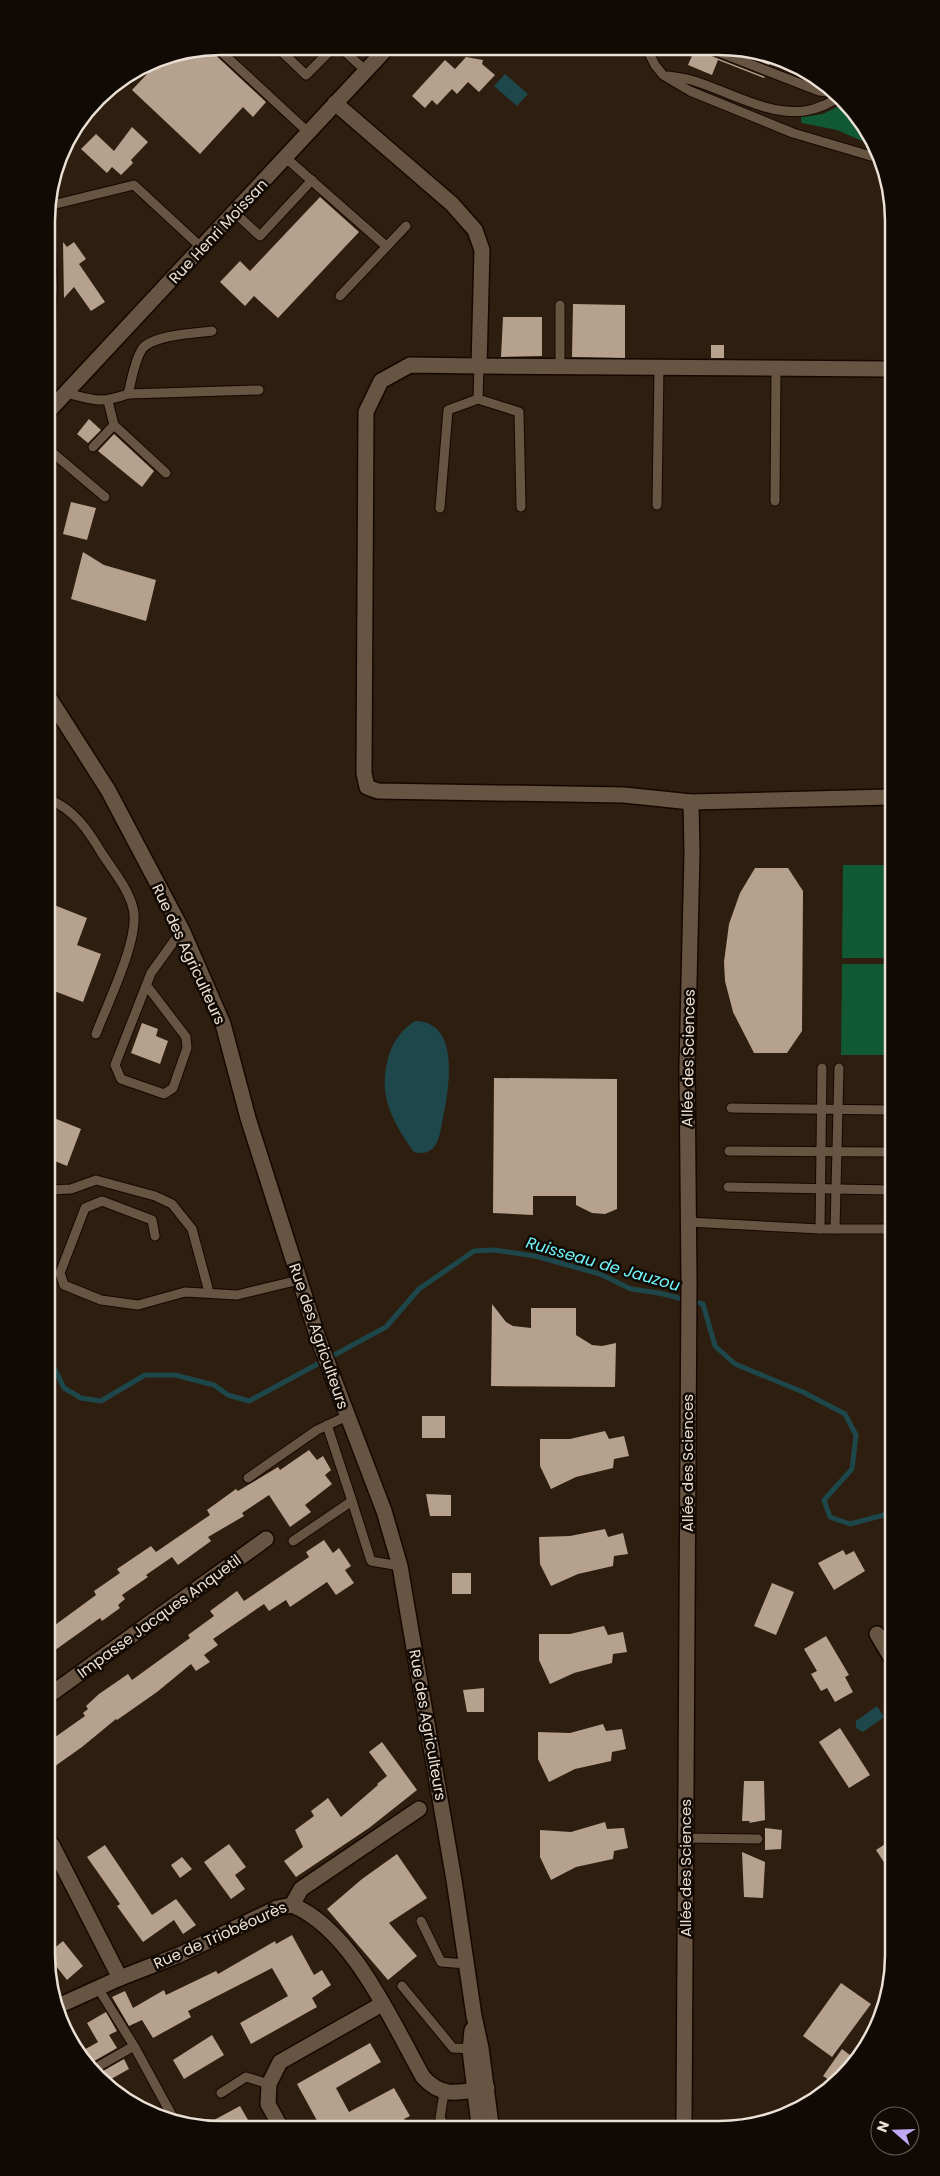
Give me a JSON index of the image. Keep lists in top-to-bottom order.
{
  "streets": {
    "street": [
      "Rue Henri Moissan",
      "Rue des Agriculteurs",
      "Allée des Sciences",
      "Impasse Jacques Anquetil",
      "Rue de Triobéourès"
    ]
  },
  "water": ["Ruisseau de Jauzou"],
  "north": "left"
}
